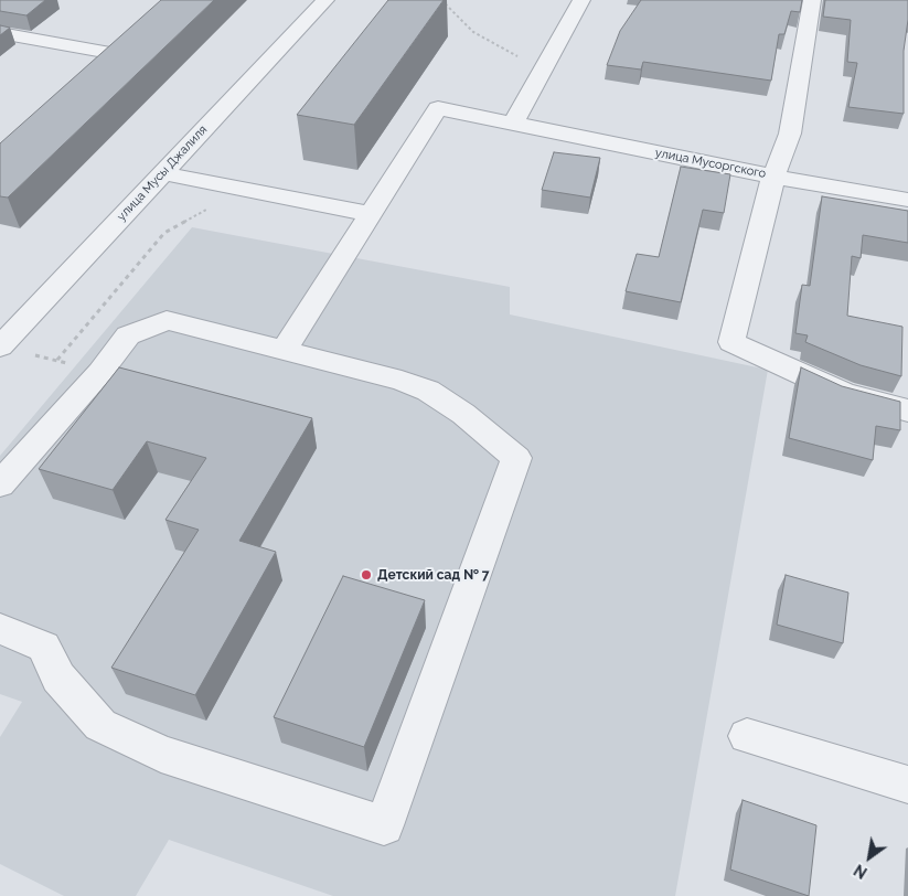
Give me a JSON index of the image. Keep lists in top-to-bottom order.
{
  "streets": {
    "street": ["улица Мусоргского", "улица Мусы Джалиля"]
  },
  "places": ["Детский сад № 7"],
  "north": "bottom left"
}
